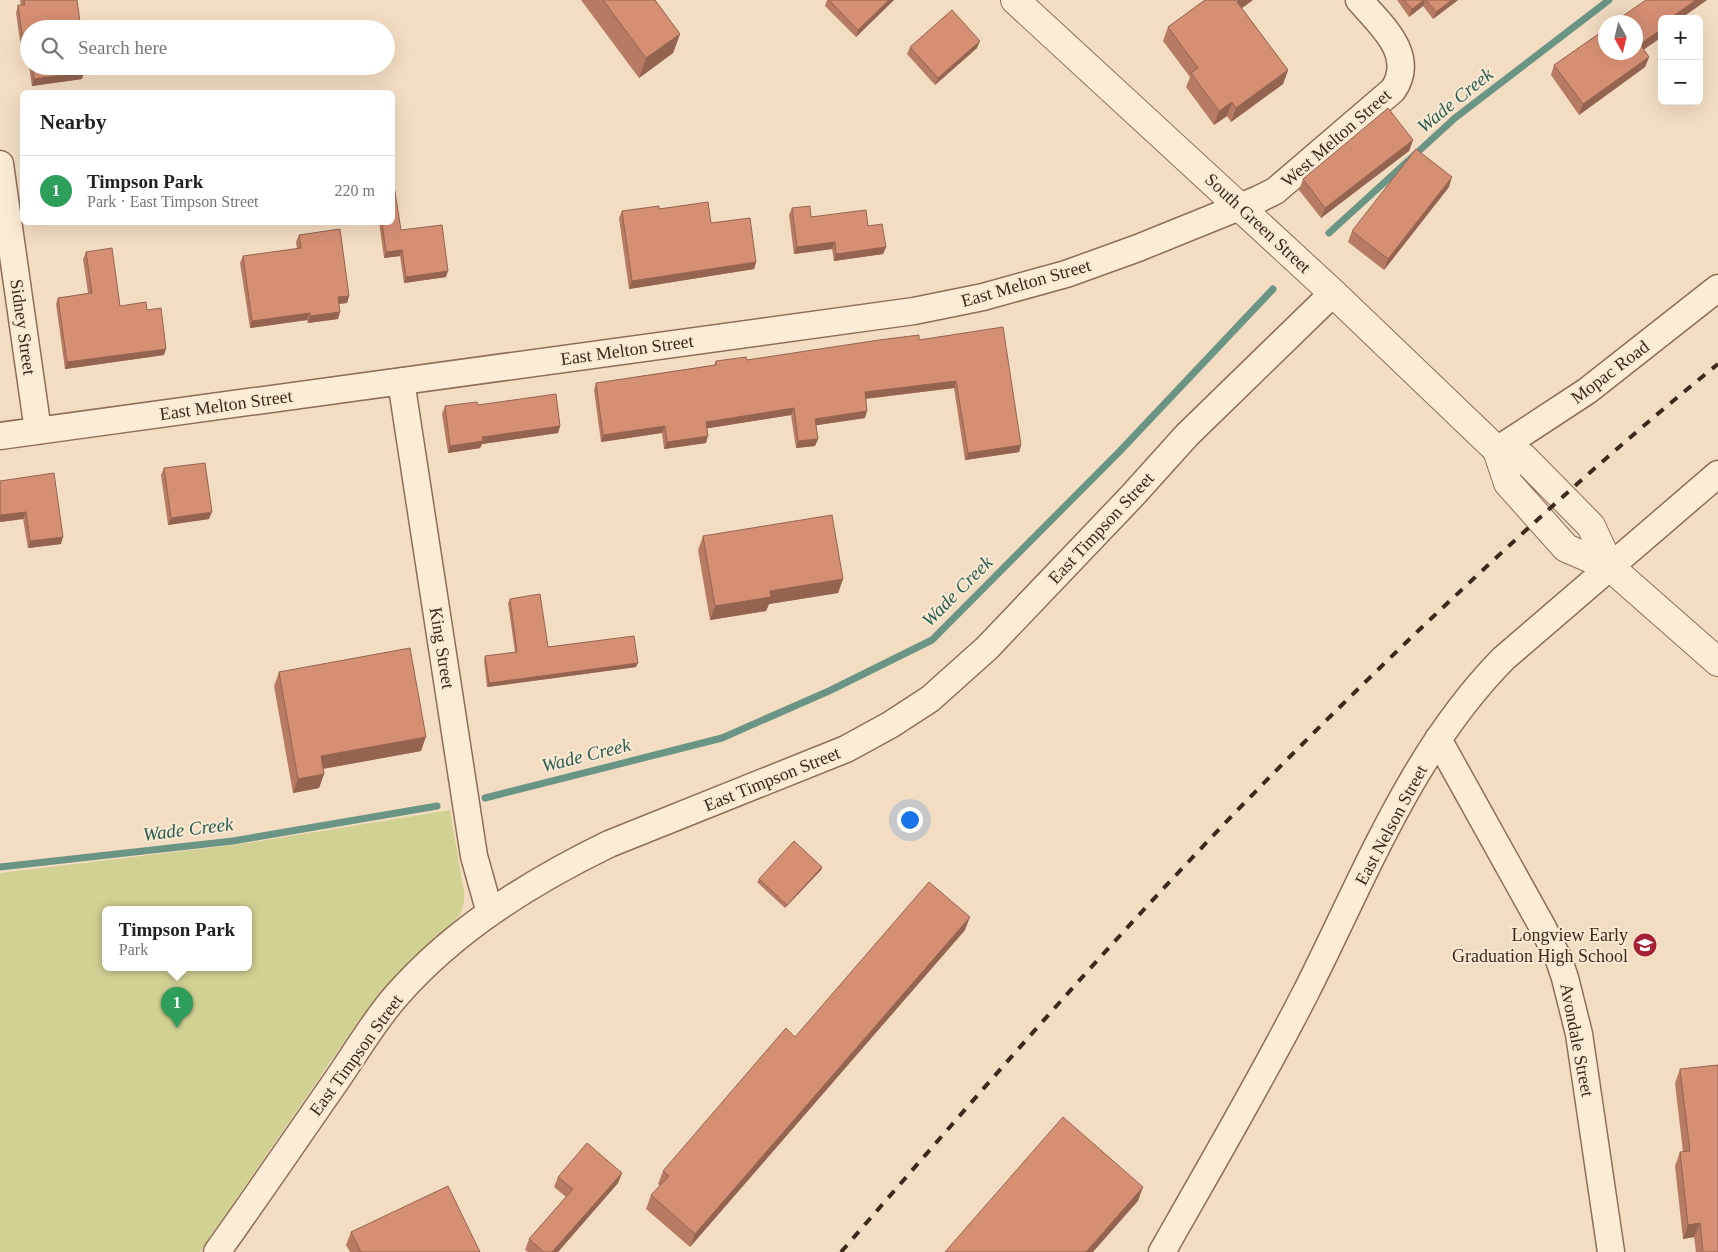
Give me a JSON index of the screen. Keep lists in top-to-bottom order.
{
  "streets": {
    "street": [
      "West Melton Street",
      "South Green Street",
      "East Melton Street",
      "Sidney Street",
      "Mopac Road",
      "East Timpson Street",
      "King Street",
      "East Nelson Street",
      "Avondale Street"
    ]
  },
  "crossings": [
    ["West Melton Street", "South Green Street"],
    ["West Melton Street", "East Melton Street"],
    ["South Green Street", "East Melton Street"],
    ["South Green Street", "Mopac Road"],
    ["South Green Street", "East Timpson Street"],
    ["South Green Street", "East Nelson Street"],
    ["East Melton Street", "Sidney Street"],
    ["East Melton Street", "King Street"],
    ["East Timpson Street", "King Street"],
    ["East Nelson Street", "Avondale Street"]
  ],
  "water": ["Wade Creek"],
  "places": {
    "school or university": ["Longview Early Graduation High School"]
  },
  "north": "bottom",
  "page": {
    "map_buttons": ["+", "−"],
    "search": "Search here",
    "heading": "Nearby",
    "list": [
      {
        "mark": "1",
        "name": "Timpson Park",
        "note": "Park · East Timpson Street",
        "value": "220 m"
      }
    ],
    "popup": ["Timpson Park", "Park"],
    "pins": "1"
  }
}
